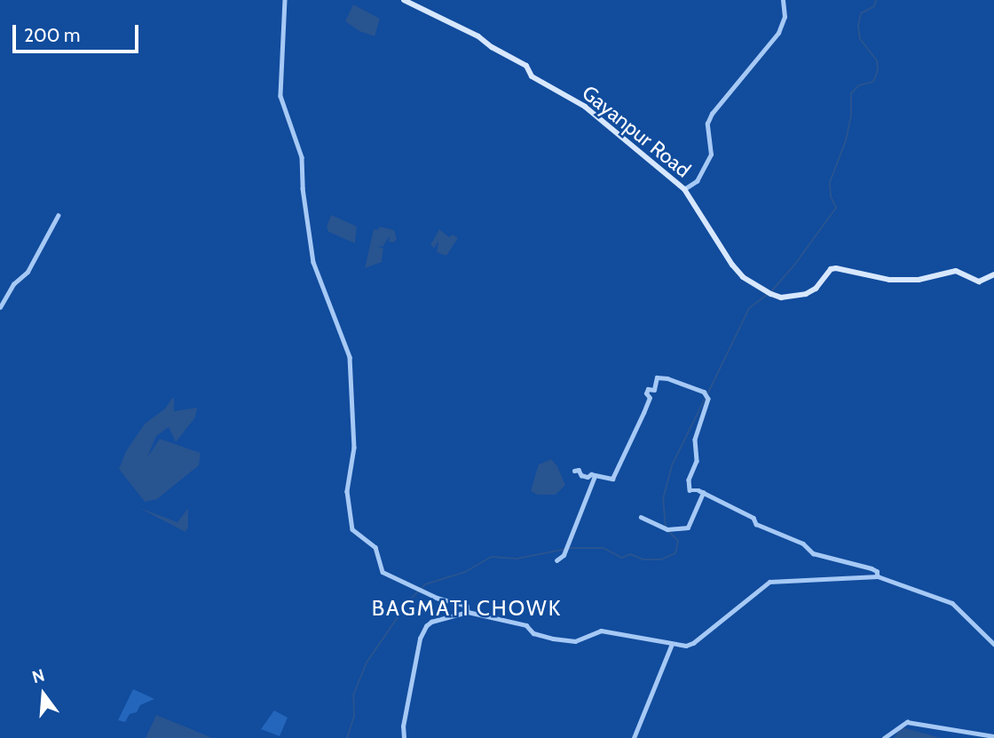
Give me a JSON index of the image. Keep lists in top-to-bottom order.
{
  "streets": {
    "street": ["Gayanpur Road"]
  },
  "districts": ["BAGMATI CHOWK"],
  "scale_bar": "200 m",
  "north": "top"
}
